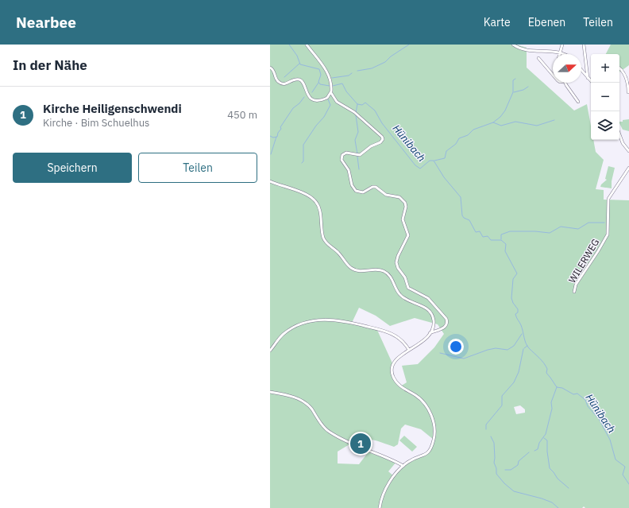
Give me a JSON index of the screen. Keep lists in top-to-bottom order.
{
  "streets": {
    "street": ["WILERWEG"]
  },
  "water": ["Hünibach"],
  "north": "right",
  "page": {
    "header": "Nearbee",
    "nav": ["Karte", "Ebenen", "Teilen"],
    "heading": "In der Nähe",
    "map_buttons": ["+", "−"],
    "list": [
      {
        "mark": "1",
        "name": "Kirche Heiligenschwendi",
        "note": "Kirche · Bim Schuelhus",
        "value": "450 m"
      }
    ],
    "buttons": ["Speichern", "Teilen"],
    "pins": "1"
  }
}
